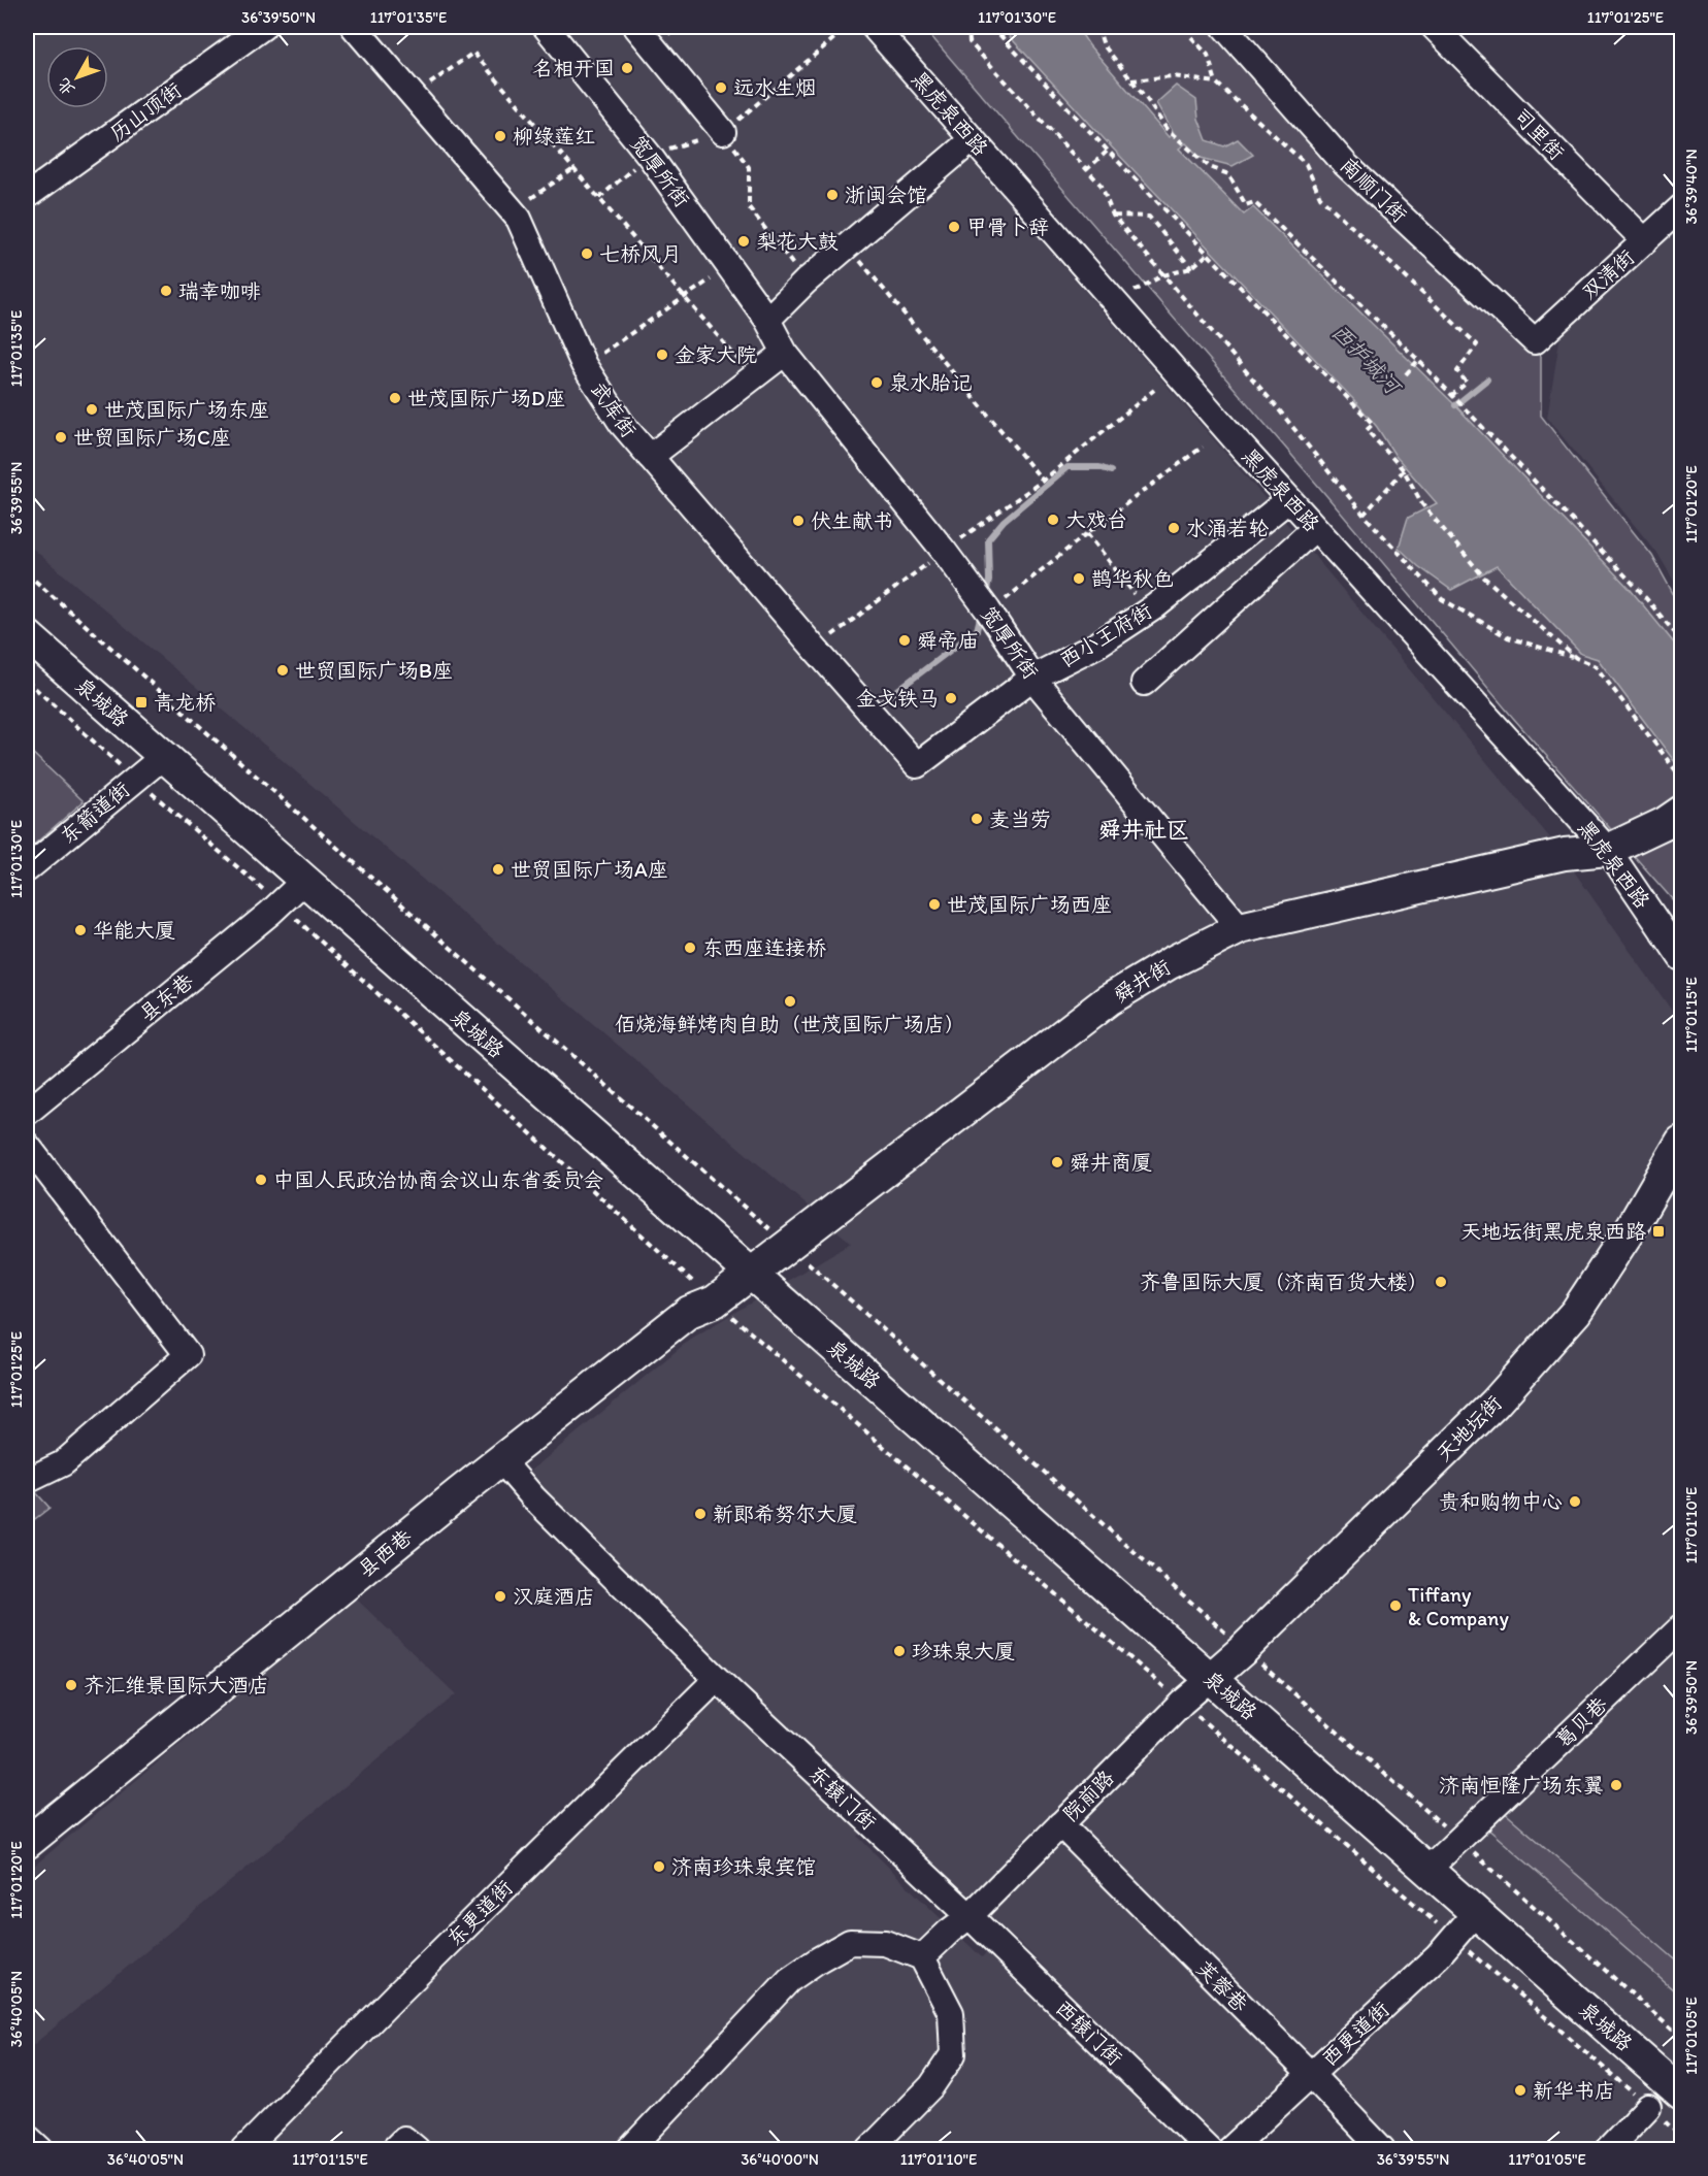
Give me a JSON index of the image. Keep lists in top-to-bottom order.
{
  "streets": {
    "main road": [
      "泉城路",
      "舜井街",
      "天地坛街",
      "县西巷"
    ],
    "street": [
      "历山顶街",
      "黑虎泉西路",
      "司里街",
      "宽厚所街",
      "南顺门街",
      "双清街",
      "武库街",
      "西小王府街",
      "东箭道街",
      "县东巷",
      "葛贝巷",
      "院前路",
      "东辕门街",
      "东更道街",
      "芙蓉巷",
      "西辕门街",
      "西更道街"
    ]
  },
  "crossings": [
    ["黑虎泉西路", "西小王府街"],
    ["黑虎泉西路", "舜井街"],
    ["司里街", "双清街"],
    ["宽厚所街", "西小王府街"],
    ["宽厚所街", "舜井街"],
    ["南顺门街", "双清街"],
    ["武库街", "西小王府街"],
    ["泉城路", "东箭道街"],
    ["泉城路", "舜井街"],
    ["泉城路", "县东巷"],
    ["泉城路", "天地坛街"],
    ["泉城路", "县西巷"],
    ["泉城路", "葛贝巷"],
    ["泉城路", "院前路"],
    ["泉城路", "西更道街"],
    ["舜井街", "县西巷"],
    ["天地坛街", "院前路"],
    ["县西巷", "东辕门街"],
    ["院前路", "东辕门街"],
    ["院前路", "芙蓉巷"],
    ["院前路", "西辕门街"],
    ["东辕门街", "东更道街"],
    ["东辕门街", "西辕门街"],
    ["芙蓉巷", "西更道街"]
  ],
  "districts": ["舜井社区"],
  "water": ["西护城河"],
  "places": {
    "other": [
      "名相开国",
      "远水生烟",
      "柳绿莲红",
      "浙闽会馆",
      "甲骨卜辞",
      "梨花大鼓",
      "七桥风月",
      "瑞幸咖啡",
      "金家大院",
      "泉水胎记",
      "世茂国际广场D座",
      "世茂国际广场东座",
      "世贸国际广场C座",
      "大戏台",
      "伏生献书",
      "水涌若轮",
      "鹊华秋色",
      "舜帝庙",
      "世贸国际广场B座",
      "金戈铁马",
      "麦当劳",
      "世贸国际广场A座",
      "世茂国际广场西座",
      "华能大厦",
      "东西座连接桥",
      "佰烧海鲜烤肉自助（世茂国际广场店）",
      "舜井商厦",
      "中国人民政治协商会议山东省委员会",
      "齐鲁国际大厦（济南百货大楼）",
      "贵和购物中心",
      "新郎希努尔大厦",
      "汉庭酒店",
      "Tiffany & Company",
      "珍珠泉大厦",
      "齐汇维景国际大酒店",
      "济南恒隆广场东翼",
      "济南珍珠泉宾馆",
      "新华书店"
    ],
    "transit": ["青龙桥", "天地坛街黑虎泉西路"]
  },
  "north": "bottom left",
  "coordinates": [
    "36°39'50\"N",
    "117°01'35\"E",
    "117°01'30\"E",
    "117°01'25\"E",
    "36°39'40\"N",
    "36°39'55\"N",
    "117°01'20\"E",
    "117°01'15\"E",
    "117°01'10\"E",
    "36°40'05\"N",
    "117°01'05\"E",
    "36°40'00\"N"
  ]
}
